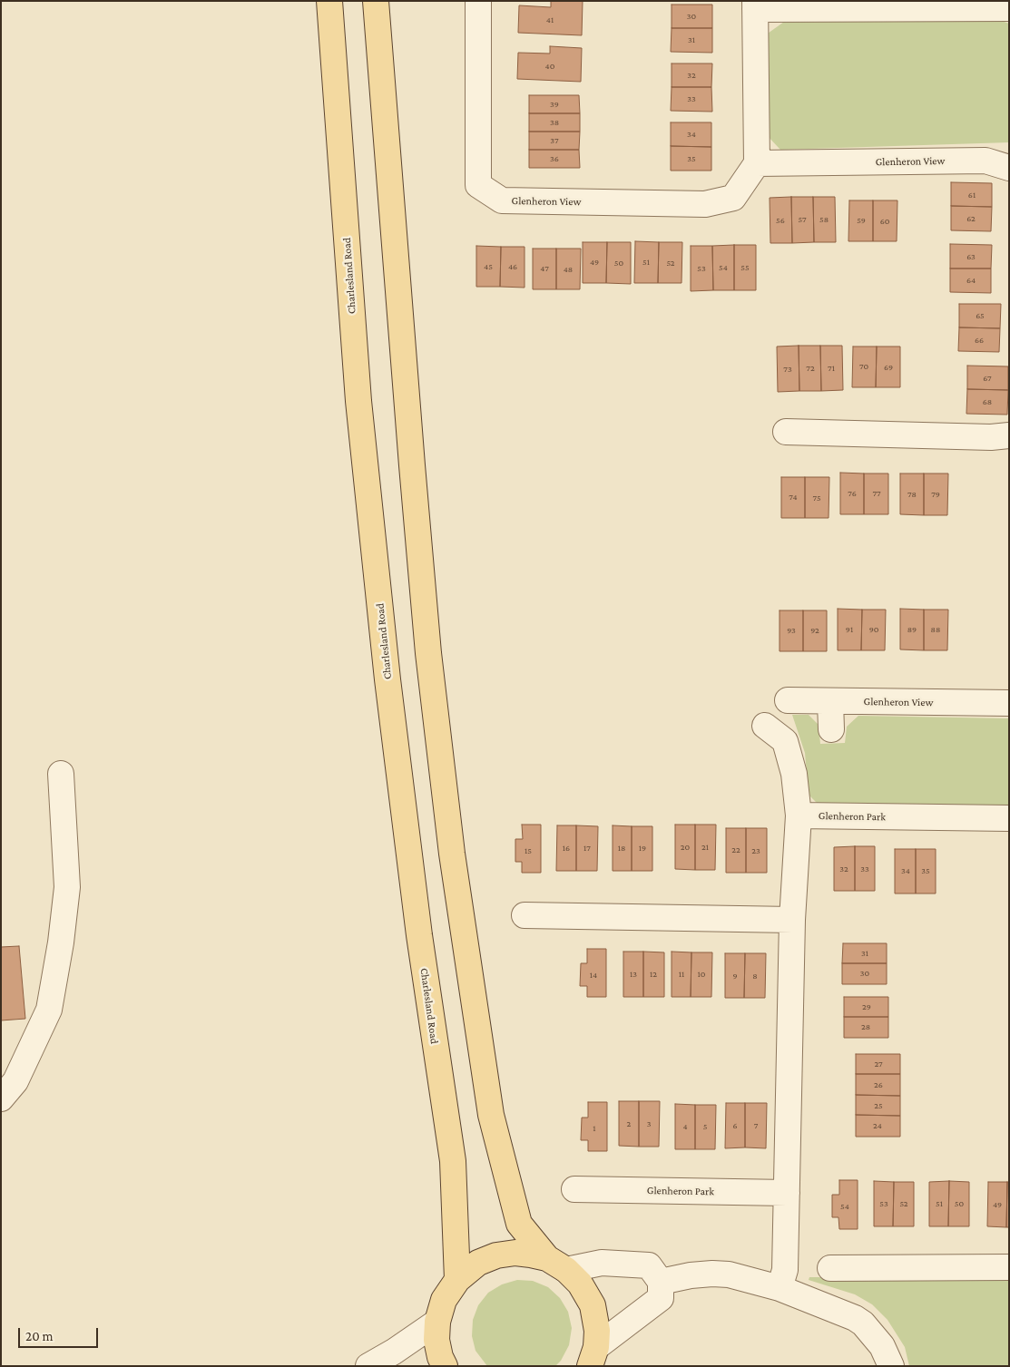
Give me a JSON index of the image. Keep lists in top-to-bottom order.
{
  "streets": {
    "main road": ["Charlesland Road"],
    "street": ["Glenheron View", "Glenheron Park"]
  },
  "house_numbers": [
    "30",
    "41",
    "31",
    "40",
    "32",
    "33",
    "39",
    "38",
    "34",
    "37",
    "36",
    "35",
    "61",
    "62",
    "57",
    "58",
    "56",
    "59",
    "60",
    "63",
    "49",
    "51",
    "50",
    "52",
    "45",
    "46",
    "54",
    "55",
    "47",
    "53",
    "48",
    "64",
    "65",
    "66",
    "70",
    "69",
    "72",
    "71",
    "73",
    "67",
    "68",
    "76",
    "77",
    "78",
    "79",
    "74",
    "75",
    "91",
    "90",
    "89",
    "88",
    "93",
    "92",
    "20",
    "21",
    "16",
    "17",
    "18",
    "19",
    "22",
    "15",
    "23",
    "32",
    "33",
    "34",
    "35",
    "31",
    "30",
    "13",
    "12",
    "11",
    "10",
    "14",
    "9",
    "8",
    "29",
    "28",
    "27",
    "26",
    "25",
    "2",
    "3",
    "6",
    "7",
    "24",
    "4",
    "5",
    "1",
    "53",
    "52",
    "51",
    "50",
    "49",
    "54"
  ],
  "scale_bar": "20 m"
}
